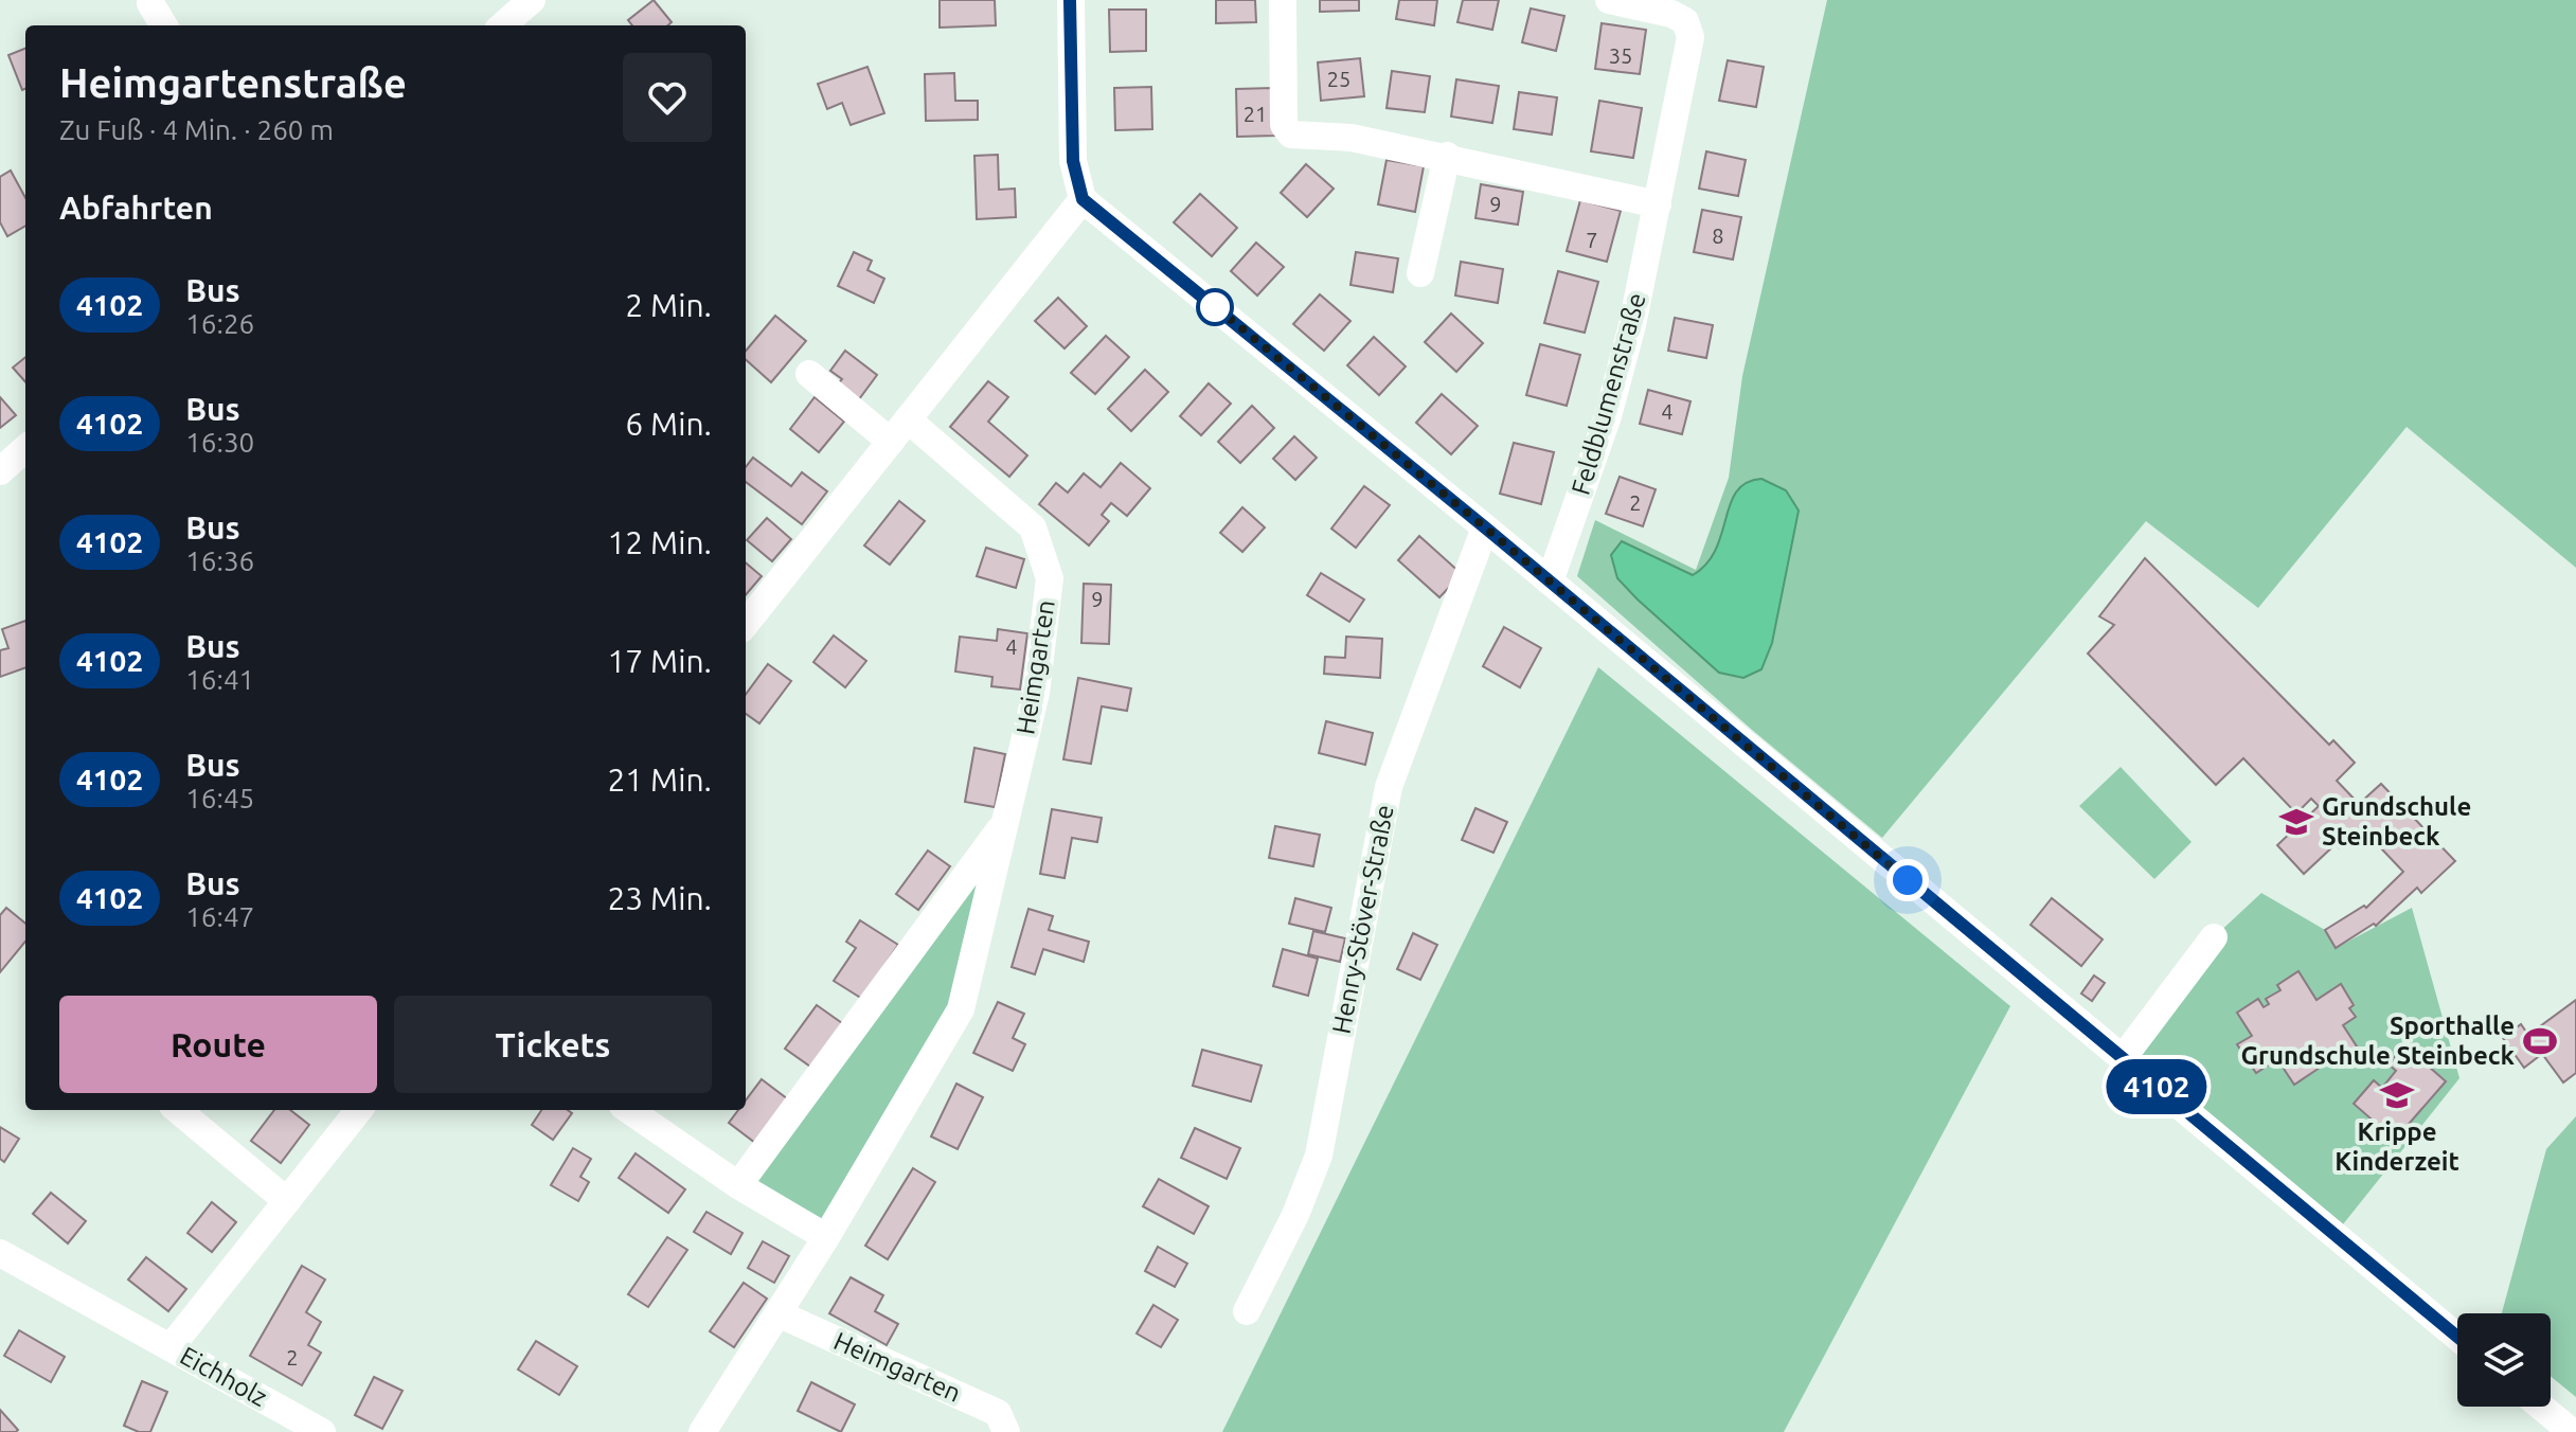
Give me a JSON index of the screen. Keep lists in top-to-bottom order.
{
  "streets": {
    "street": [
      "Feldblumenstraße",
      "Heimgarten",
      "Henry-Stöver-Straße",
      "Eichholz"
    ]
  },
  "places": {
    "school or university": ["Grundschule Steinbeck", "Krippe Kinderzeit"],
    "sports": ["Sporthalle Grundschule Steinbeck"]
  },
  "lines": ["bus line 4102"],
  "house_numbers": [
    "35",
    "25",
    "21",
    "9",
    "8",
    "7",
    "4",
    "2",
    "9",
    "4",
    "2"
  ],
  "page": {
    "on_map": "4102",
    "heading": [
      ["Heimgartenstraße", "Zu Fuß · 4 Min. · 260 m"],
      "Abfahrten"
    ],
    "list": [
      {
        "mark": "4102",
        "name": "Bus",
        "note": "16:26",
        "value": "2 Min."
      },
      {
        "mark": "4102",
        "name": "Bus",
        "note": "16:30",
        "value": "6 Min."
      },
      {
        "mark": "4102",
        "name": "Bus",
        "note": "16:36",
        "value": "12 Min."
      },
      {
        "mark": "4102",
        "name": "Bus",
        "note": "16:41",
        "value": "17 Min."
      },
      {
        "mark": "4102",
        "name": "Bus",
        "note": "16:45",
        "value": "21 Min."
      },
      {
        "mark": "4102",
        "name": "Bus",
        "note": "16:47",
        "value": "23 Min."
      }
    ],
    "buttons": ["Route", "Tickets"]
  }
}
